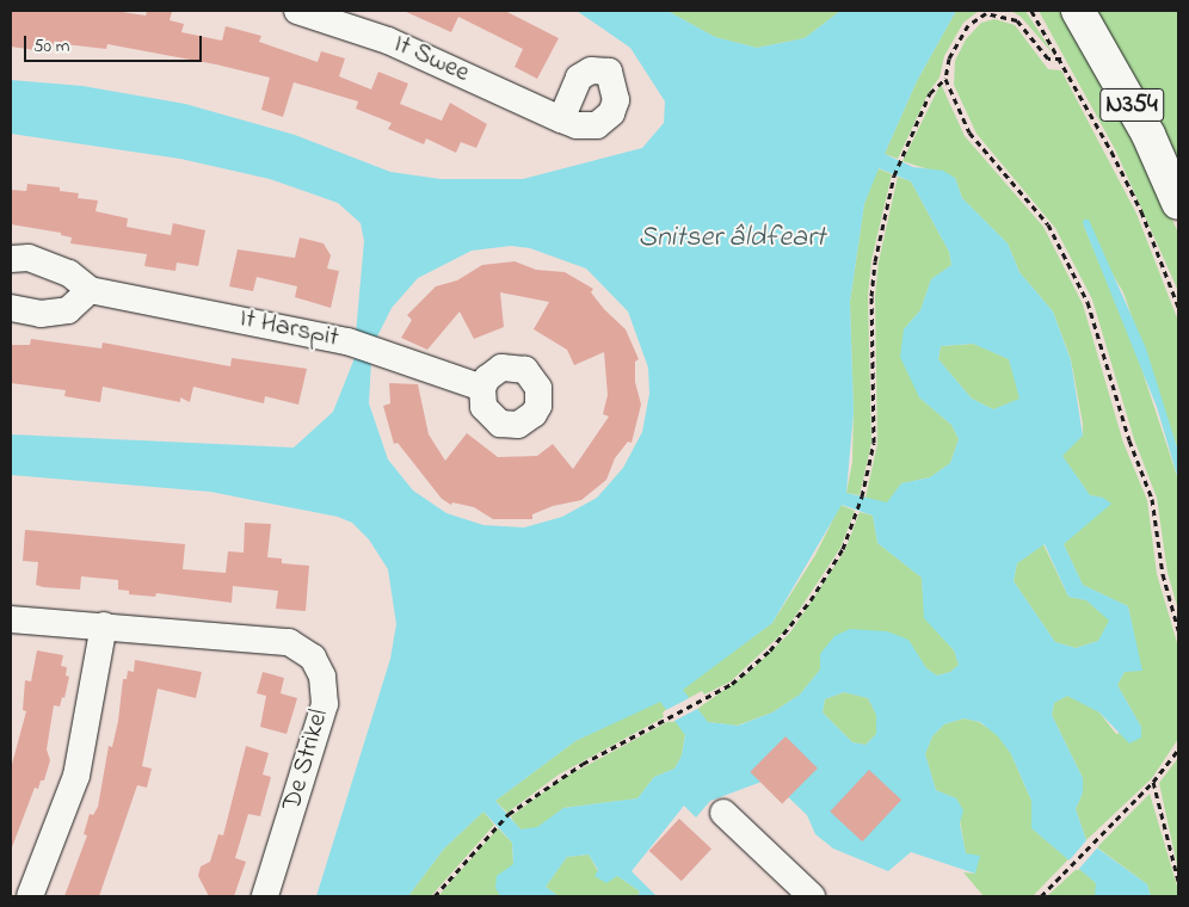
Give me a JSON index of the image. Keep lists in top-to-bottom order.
{
  "streets": {
    "main road": ["N354"],
    "street": ["It Swee", "It Harspit", "De Strikel"]
  },
  "water": ["Snitser âldfeart"],
  "scale_bar": "50 m"
}
